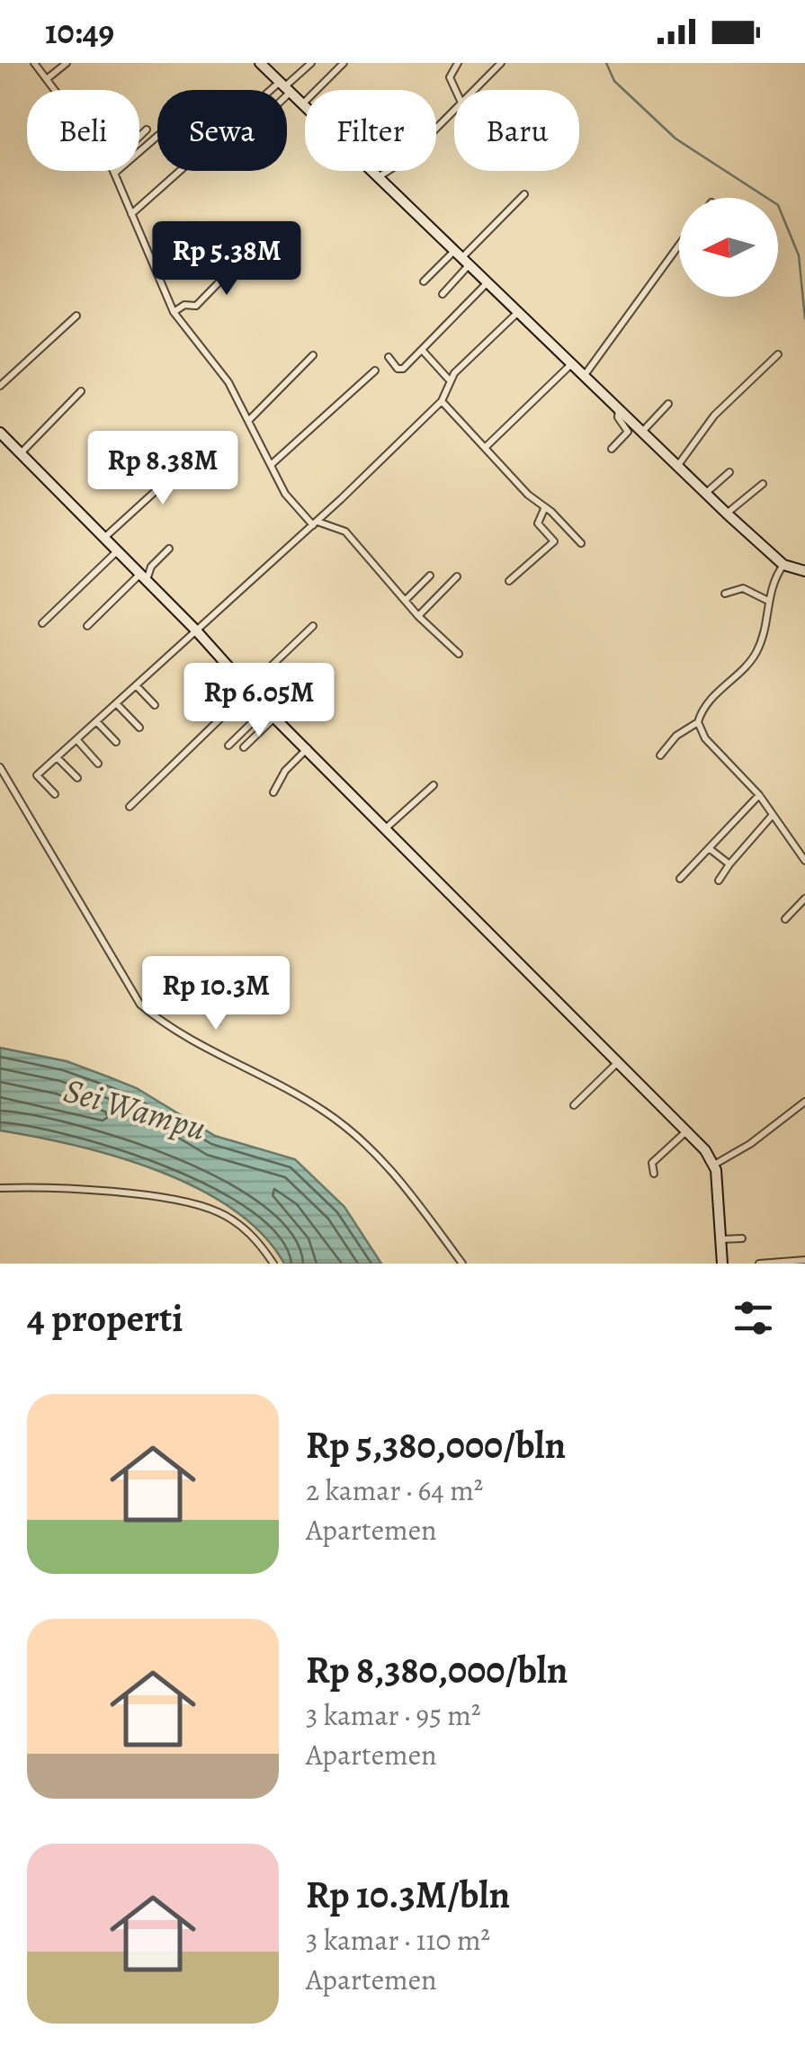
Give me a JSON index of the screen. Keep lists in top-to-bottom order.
{
  "water": ["Sei Wampu"],
  "north": "left",
  "page": {
    "status": "10:49",
    "chip": [
      "Beli",
      "Sewa",
      "Filter",
      "Baru"
    ],
    "price": [
      "Rp 5.38M",
      "Rp 8.38M",
      "Rp 6.05M",
      "Rp 10.3M"
    ],
    "heading": "4 properti",
    "list": [
      {
        "name": "Rp 5,380,000/bln",
        "note": "2 kamar · 64 m² · Apartemen"
      },
      {
        "name": "Rp 8,380,000/bln",
        "note": "3 kamar · 95 m² · Apartemen"
      },
      {
        "name": "Rp 10.3M/bln",
        "note": "3 kamar · 110 m² · Apartemen"
      }
    ]
  }
}
